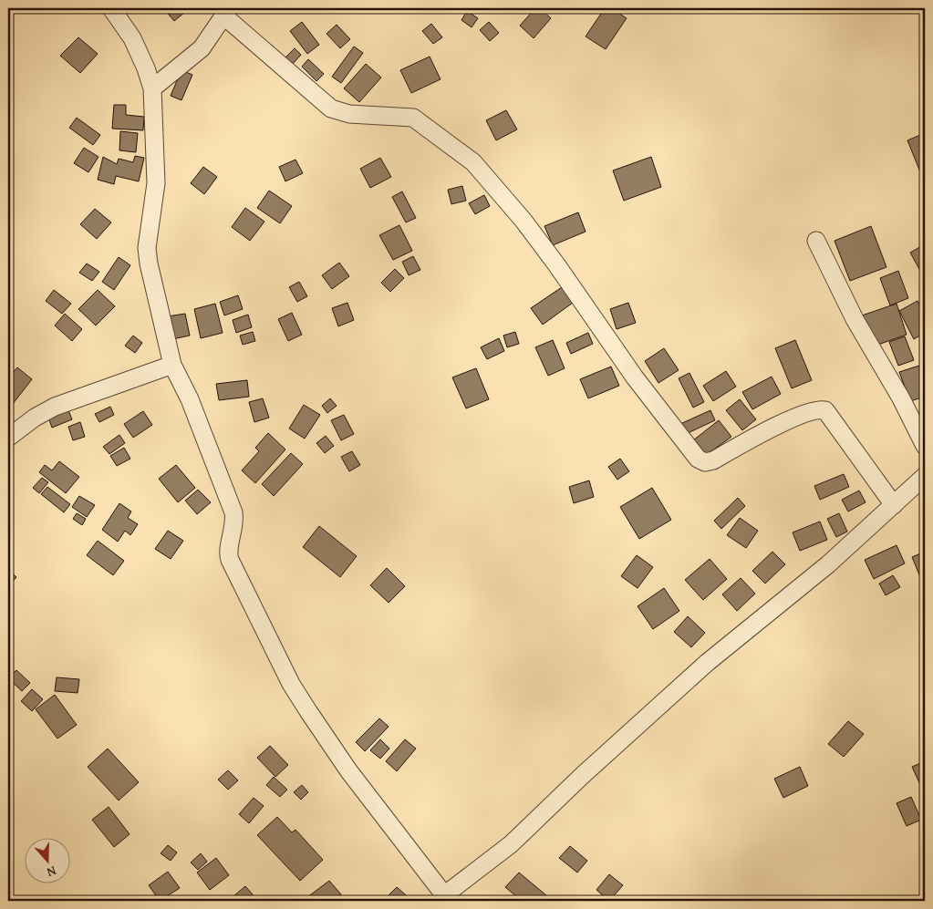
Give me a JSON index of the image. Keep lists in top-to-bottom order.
{
  "north": "bottom"
}
